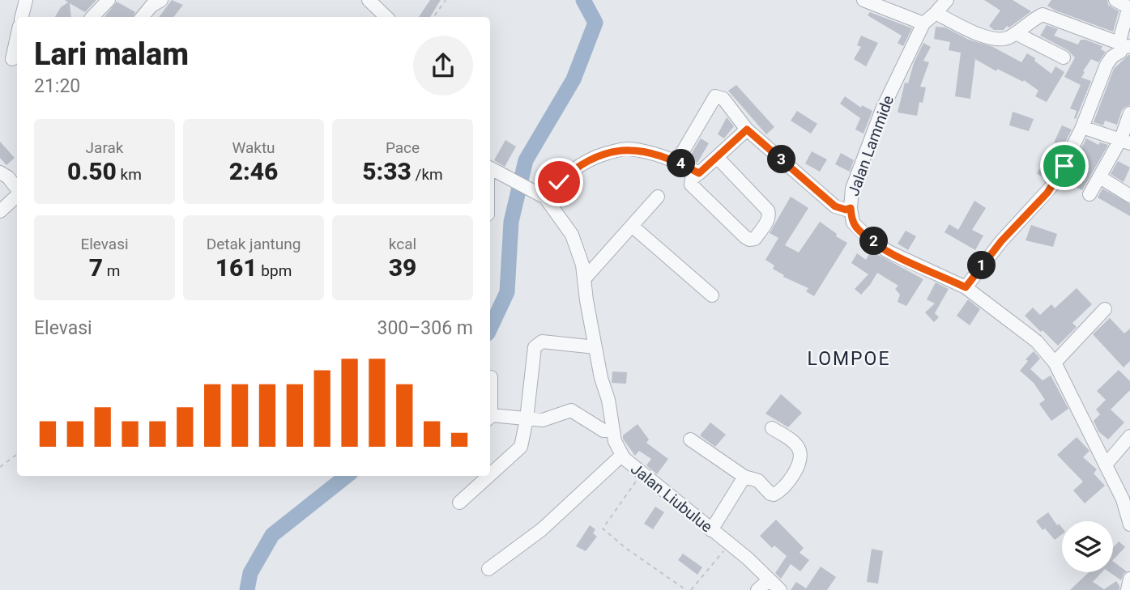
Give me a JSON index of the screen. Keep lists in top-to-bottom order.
{
  "streets": {
    "street": ["Jalan Lammide", "Jalan Liubulue"]
  },
  "districts": ["LOMPOE"],
  "page": {
    "heading": ["Lari malam", "21:20"],
    "stats": [
      ["Jarak", "0.50 km"],
      ["Waktu", "2:46"],
      ["Pace", "5:33 /km"],
      ["Elevasi", "7 m"],
      ["Detak jantung", "161 bpm"],
      ["kcal", "39"]
    ],
    "pins": [
      "3",
      "4",
      "2",
      "1"
    ],
    "chart": ["Elevasi", "300–306 m"]
  }
}
